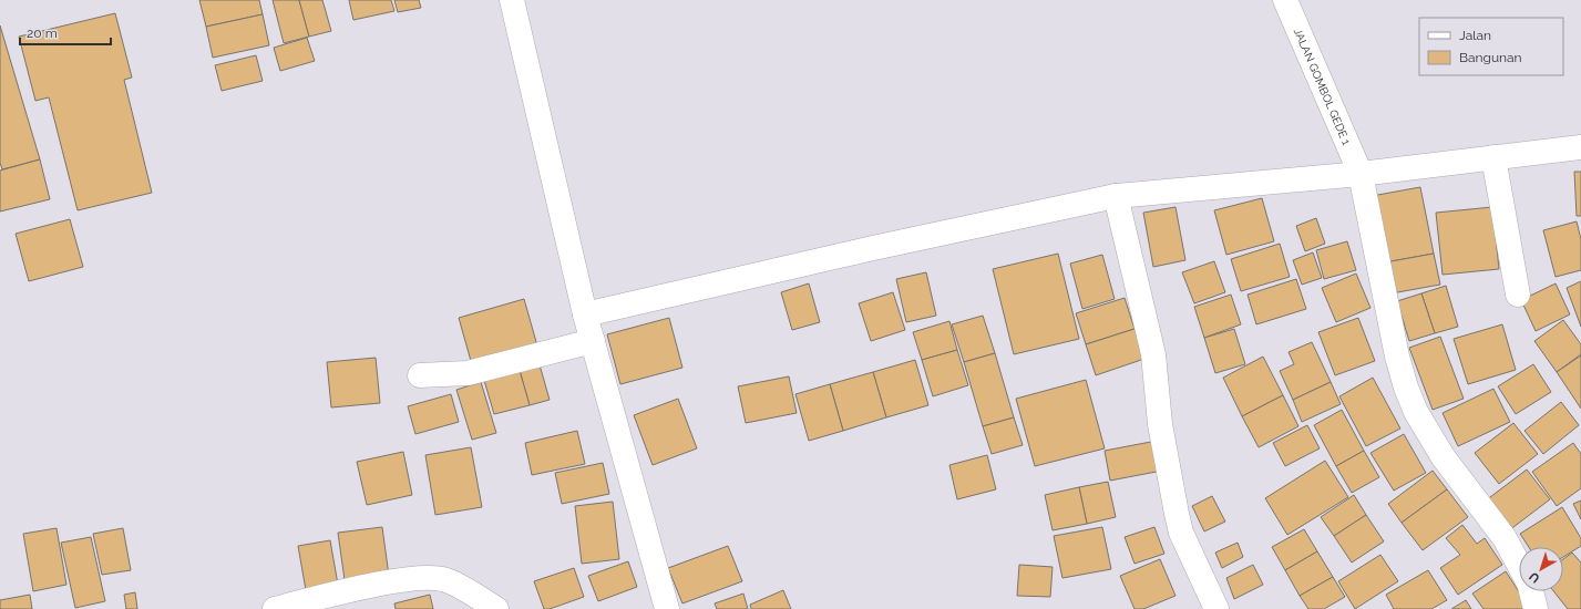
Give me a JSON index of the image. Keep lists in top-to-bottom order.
{
  "streets": {
    "street": ["JALAN GOMBOL GEDE 1"]
  },
  "legend": ["Jalan", "Bangunan"],
  "scale_bar": "20 m",
  "north": "bottom left"
}
